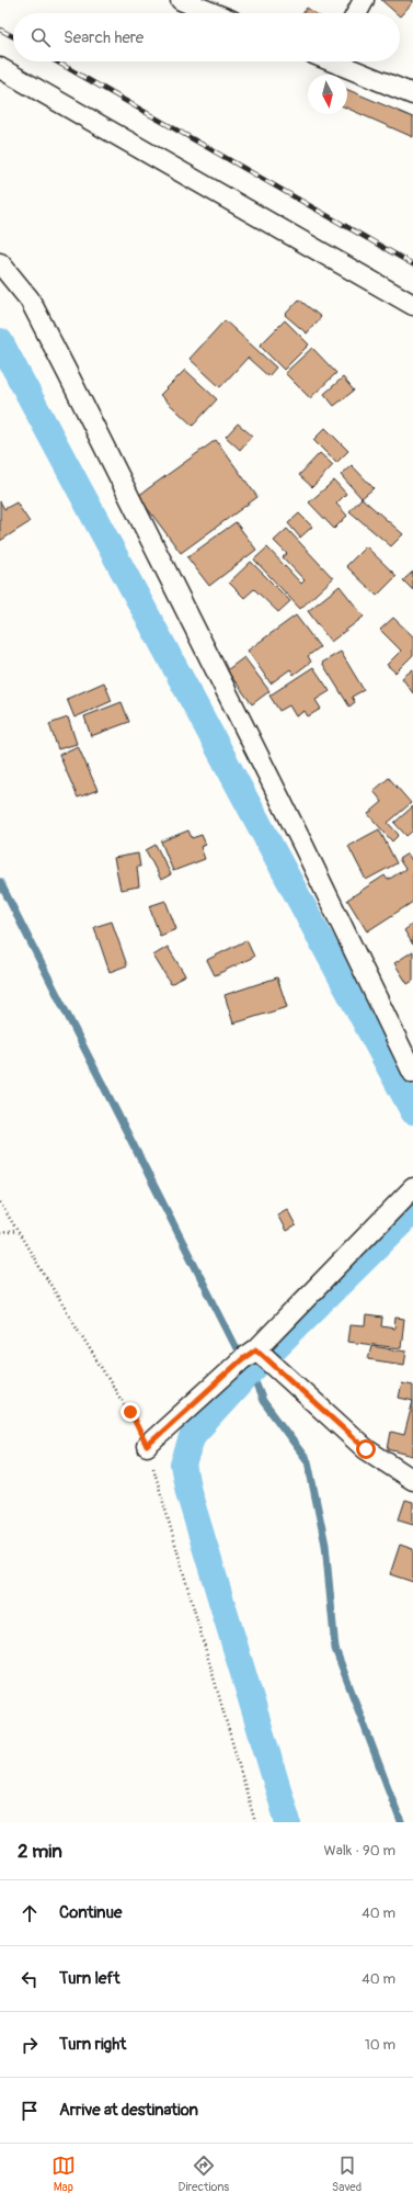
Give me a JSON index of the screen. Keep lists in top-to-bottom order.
{
  "north": "bottom",
  "page": {
    "search": "Search here",
    "heading": ["2 min", "Walk · 90 m"],
    "list": [
      ["Continue", "40 m"],
      ["Turn left", "40 m"],
      ["Turn right", "10 m"],
      "Arrive at destination"
    ],
    "nav": ["Map", "Directions", "Saved"]
  }
}
